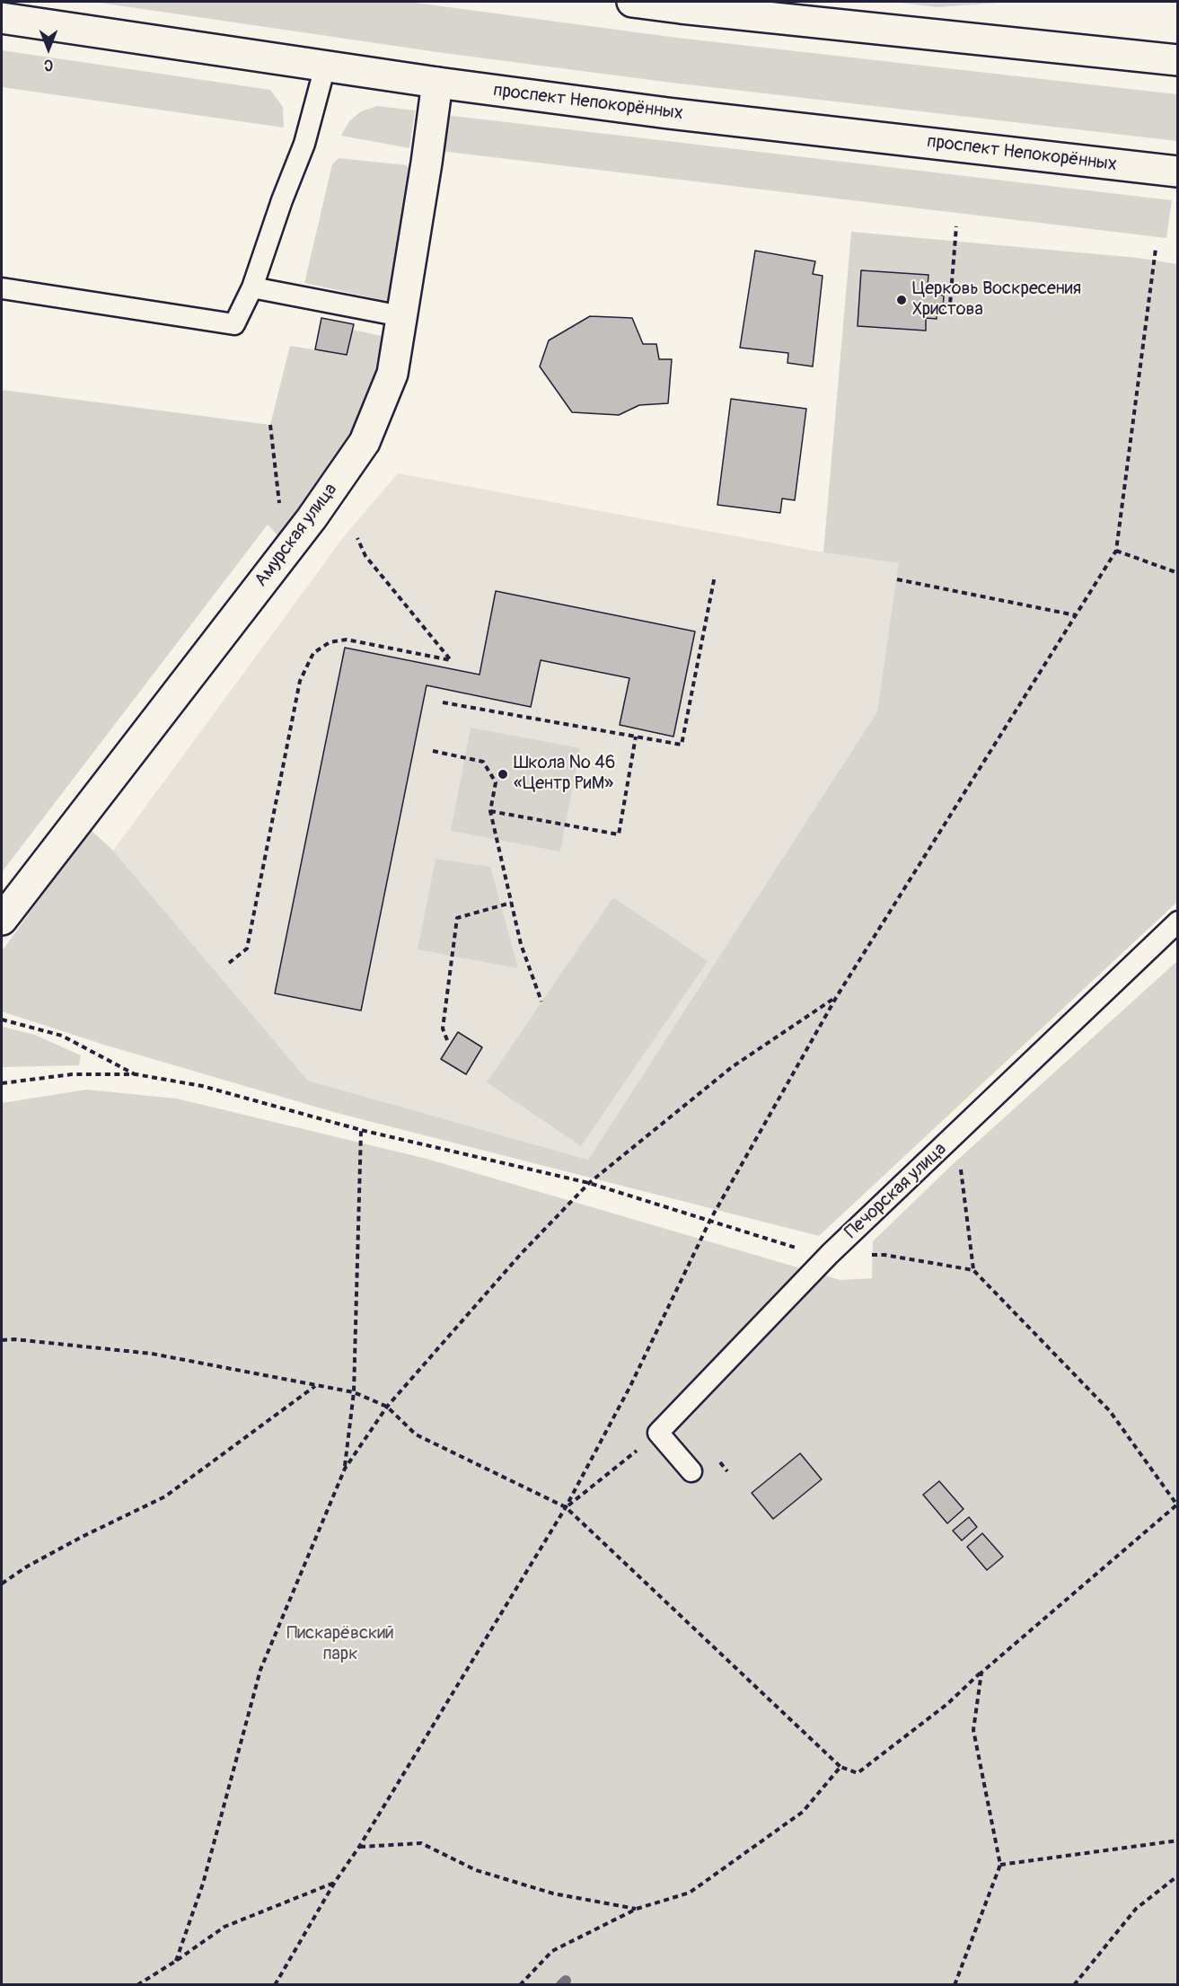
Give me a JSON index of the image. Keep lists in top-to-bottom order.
{
  "streets": {
    "main road": ["проспект Непокорённых", "Амурская улица"],
    "lane": ["Печорская улица"]
  },
  "crossings": [
    ["проспект Непокорённых", "Амурская улица"]
  ],
  "parks": ["Пискарёвский парк"],
  "places": ["Церковь Воскресения Христова", "Школа № 46 «Центр РиМ»"],
  "north": "bottom"
}
